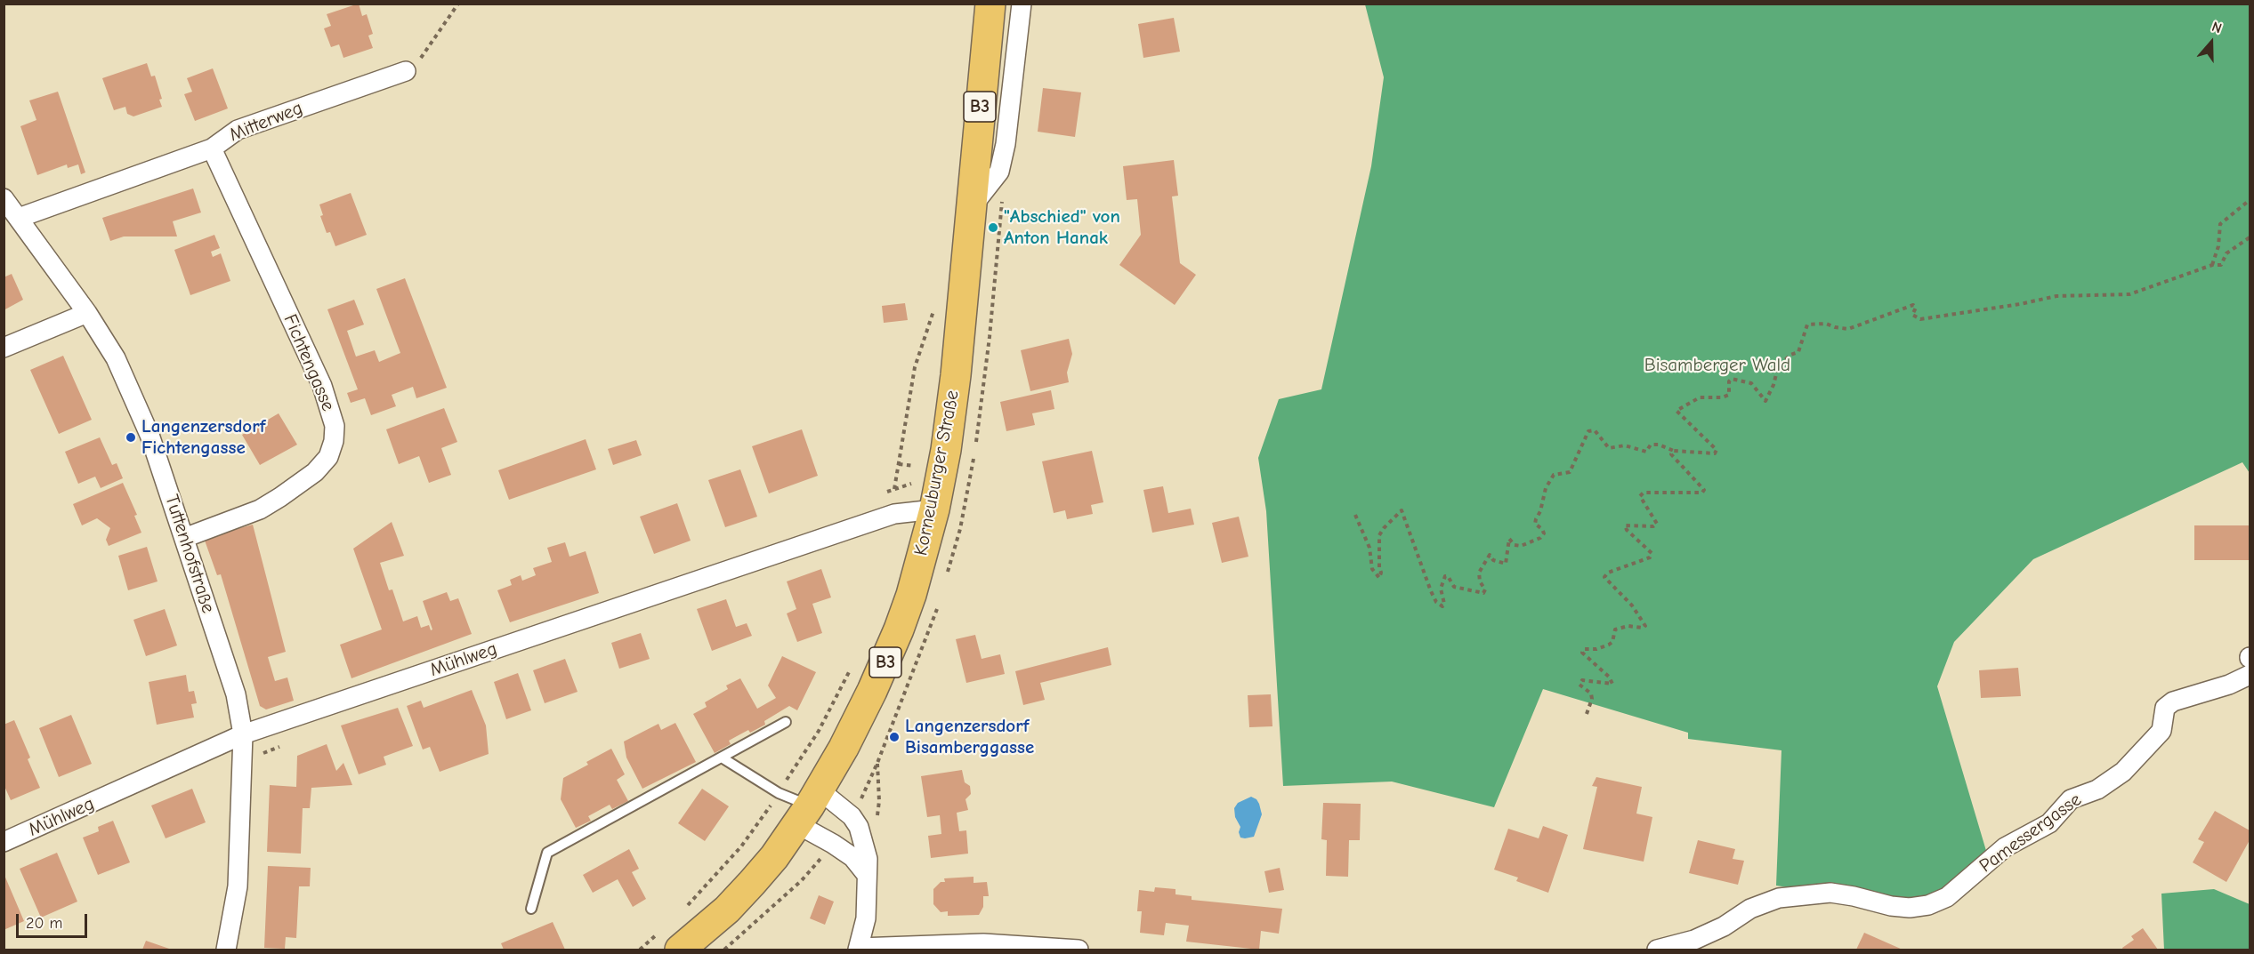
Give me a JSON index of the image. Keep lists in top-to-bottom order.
{
  "streets": {
    "main road": ["B3", "Korneuburger Straße"],
    "street": [
      "Mitterweg",
      "Fichtengasse",
      "Tuttenhofstraße",
      "Mühlweg",
      "Pamessergasse"
    ]
  },
  "crossings": [
    ["Mitterweg", "Fichtengasse"],
    ["Mitterweg", "Tuttenhofstraße"],
    ["Fichtengasse", "Tuttenhofstraße"],
    ["Korneuburger Straße", "Mühlweg"],
    ["Tuttenhofstraße", "Mühlweg"]
  ],
  "parks": ["Bisamberger Wald"],
  "places": ["\"Abschied\" von Anton Hanak", "Langenzersdorf Fichtengasse", "Langenzersdorf Bisamberggasse"],
  "scale_bar": "20 m",
  "north": "top"
}
